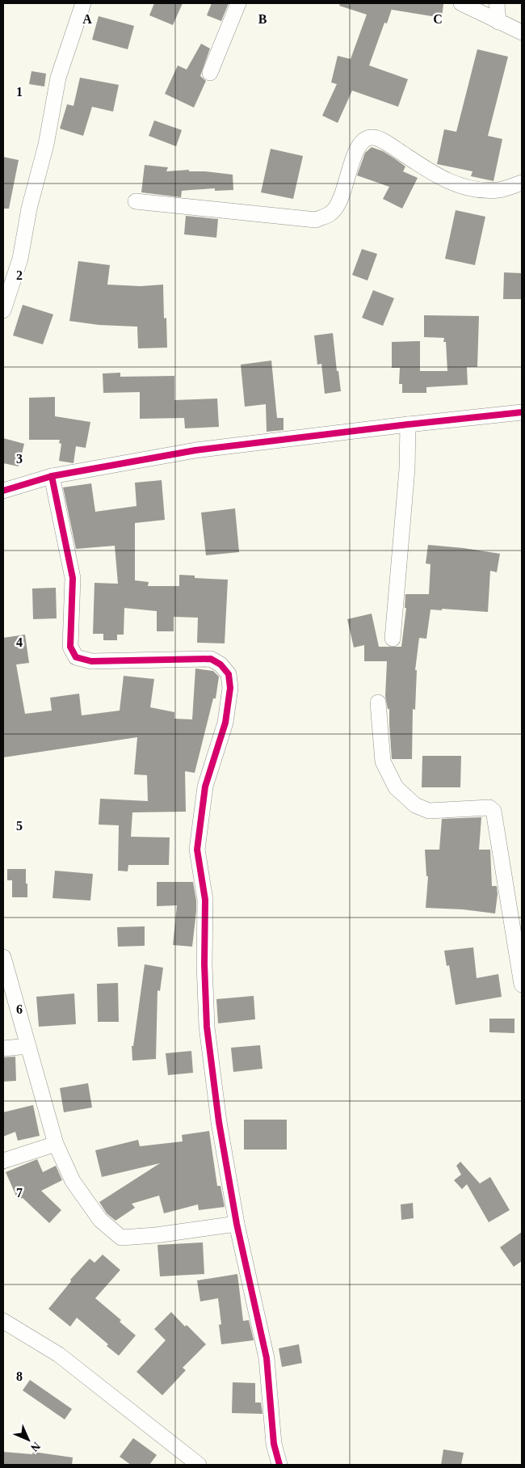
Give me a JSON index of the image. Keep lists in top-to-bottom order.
{
  "north": "bottom right",
  "grid": {
    "columns": ["A", "B", "C"],
    "rows": [
      "1",
      "2",
      "3",
      "4",
      "5",
      "6",
      "7",
      "8"
    ]
  }
}
